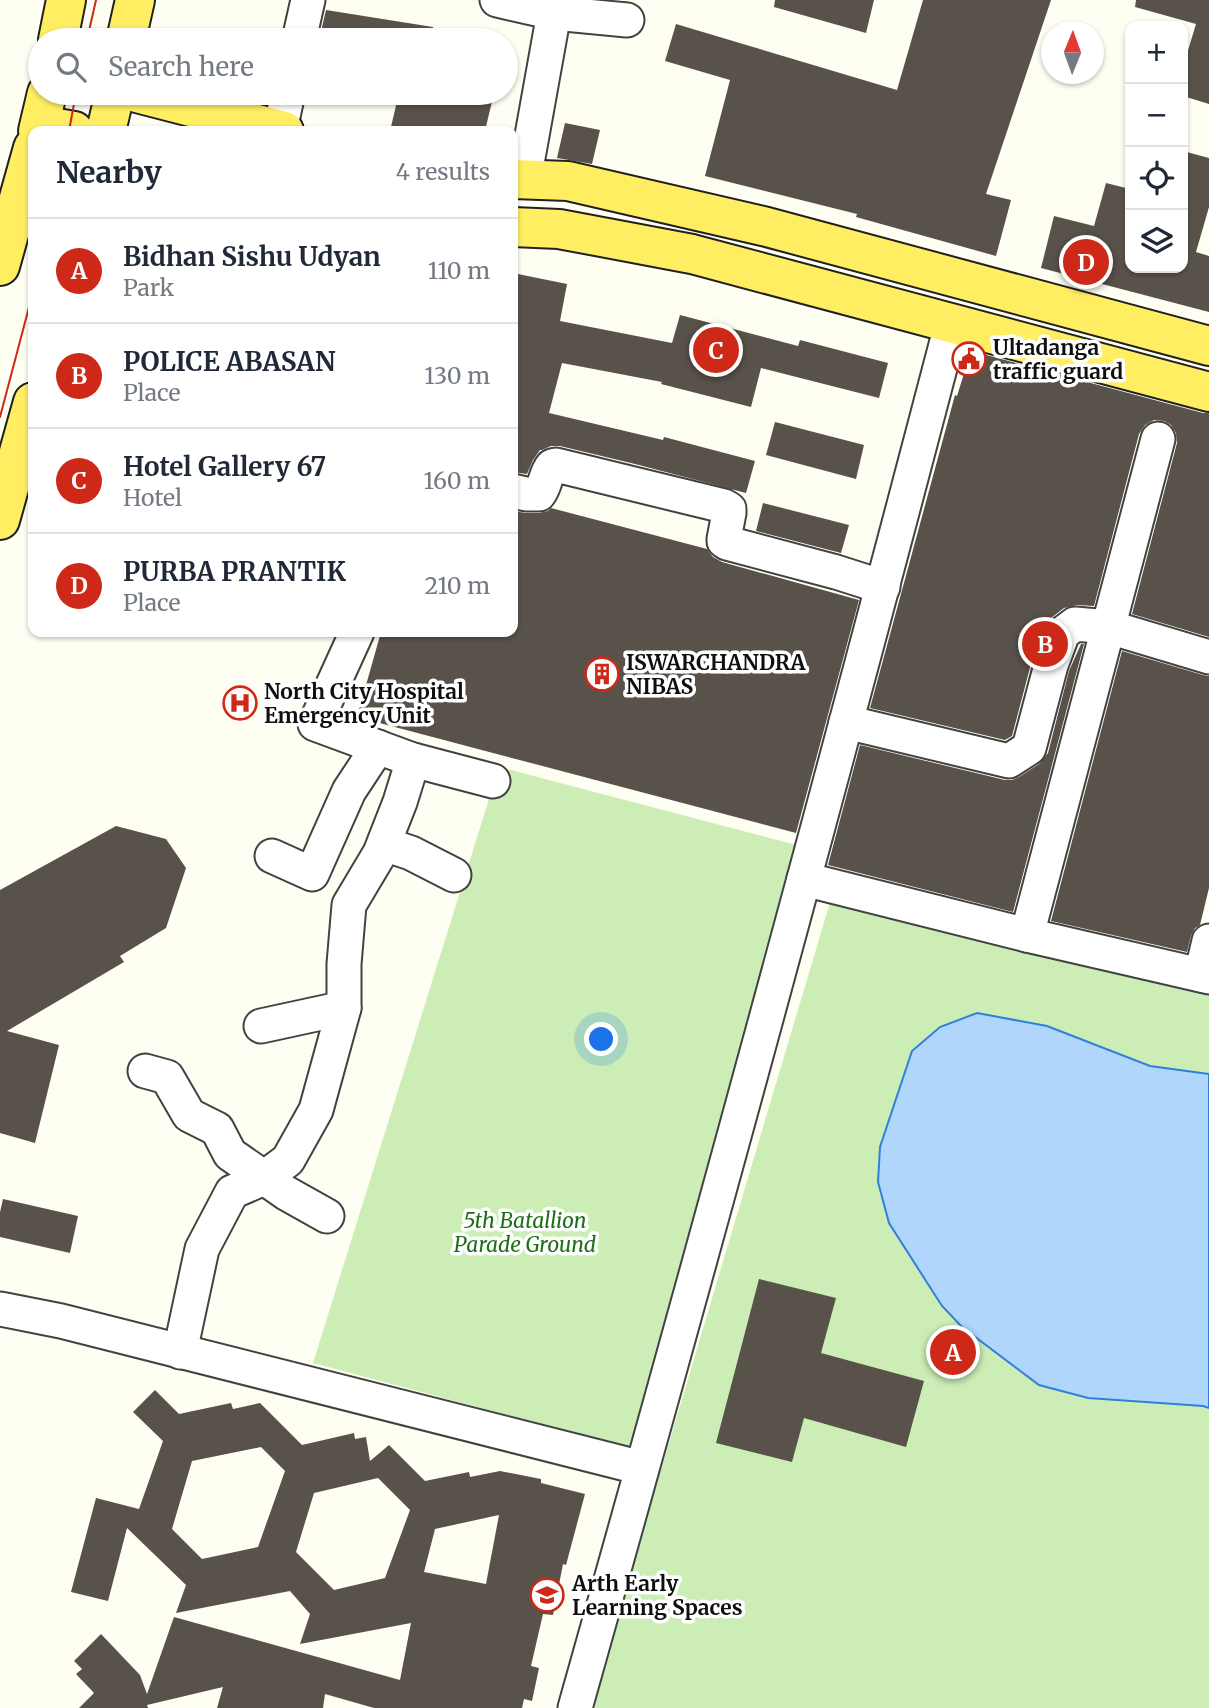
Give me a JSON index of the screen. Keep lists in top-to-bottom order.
{
  "parks": ["5th Batallion Parade Ground"],
  "places": {
    "public building": ["Ultadanga traffic guard"],
    "building": ["ISWARCHANDRA NIBAS"],
    "hospital": ["North City Hospital Emergency Unit"],
    "school or university": ["Arth Early Learning Spaces"]
  },
  "north": "top",
  "page": {
    "map_buttons": ["+", "−"],
    "search": "Search here",
    "heading": ["Nearby", "4 results"],
    "list": [
      {
        "mark": "A",
        "name": "Bidhan Sishu Udyan",
        "note": "Park",
        "value": "110 m"
      },
      {
        "mark": "B",
        "name": "POLICE ABASAN",
        "note": "Place",
        "value": "130 m"
      },
      {
        "mark": "C",
        "name": "Hotel Gallery 67",
        "note": "Hotel",
        "value": "160 m"
      },
      {
        "mark": "D",
        "name": "PURBA PRANTIK",
        "note": "Place",
        "value": "210 m"
      }
    ],
    "pins": [
      "D",
      "C",
      "B",
      "A"
    ]
  }
}
